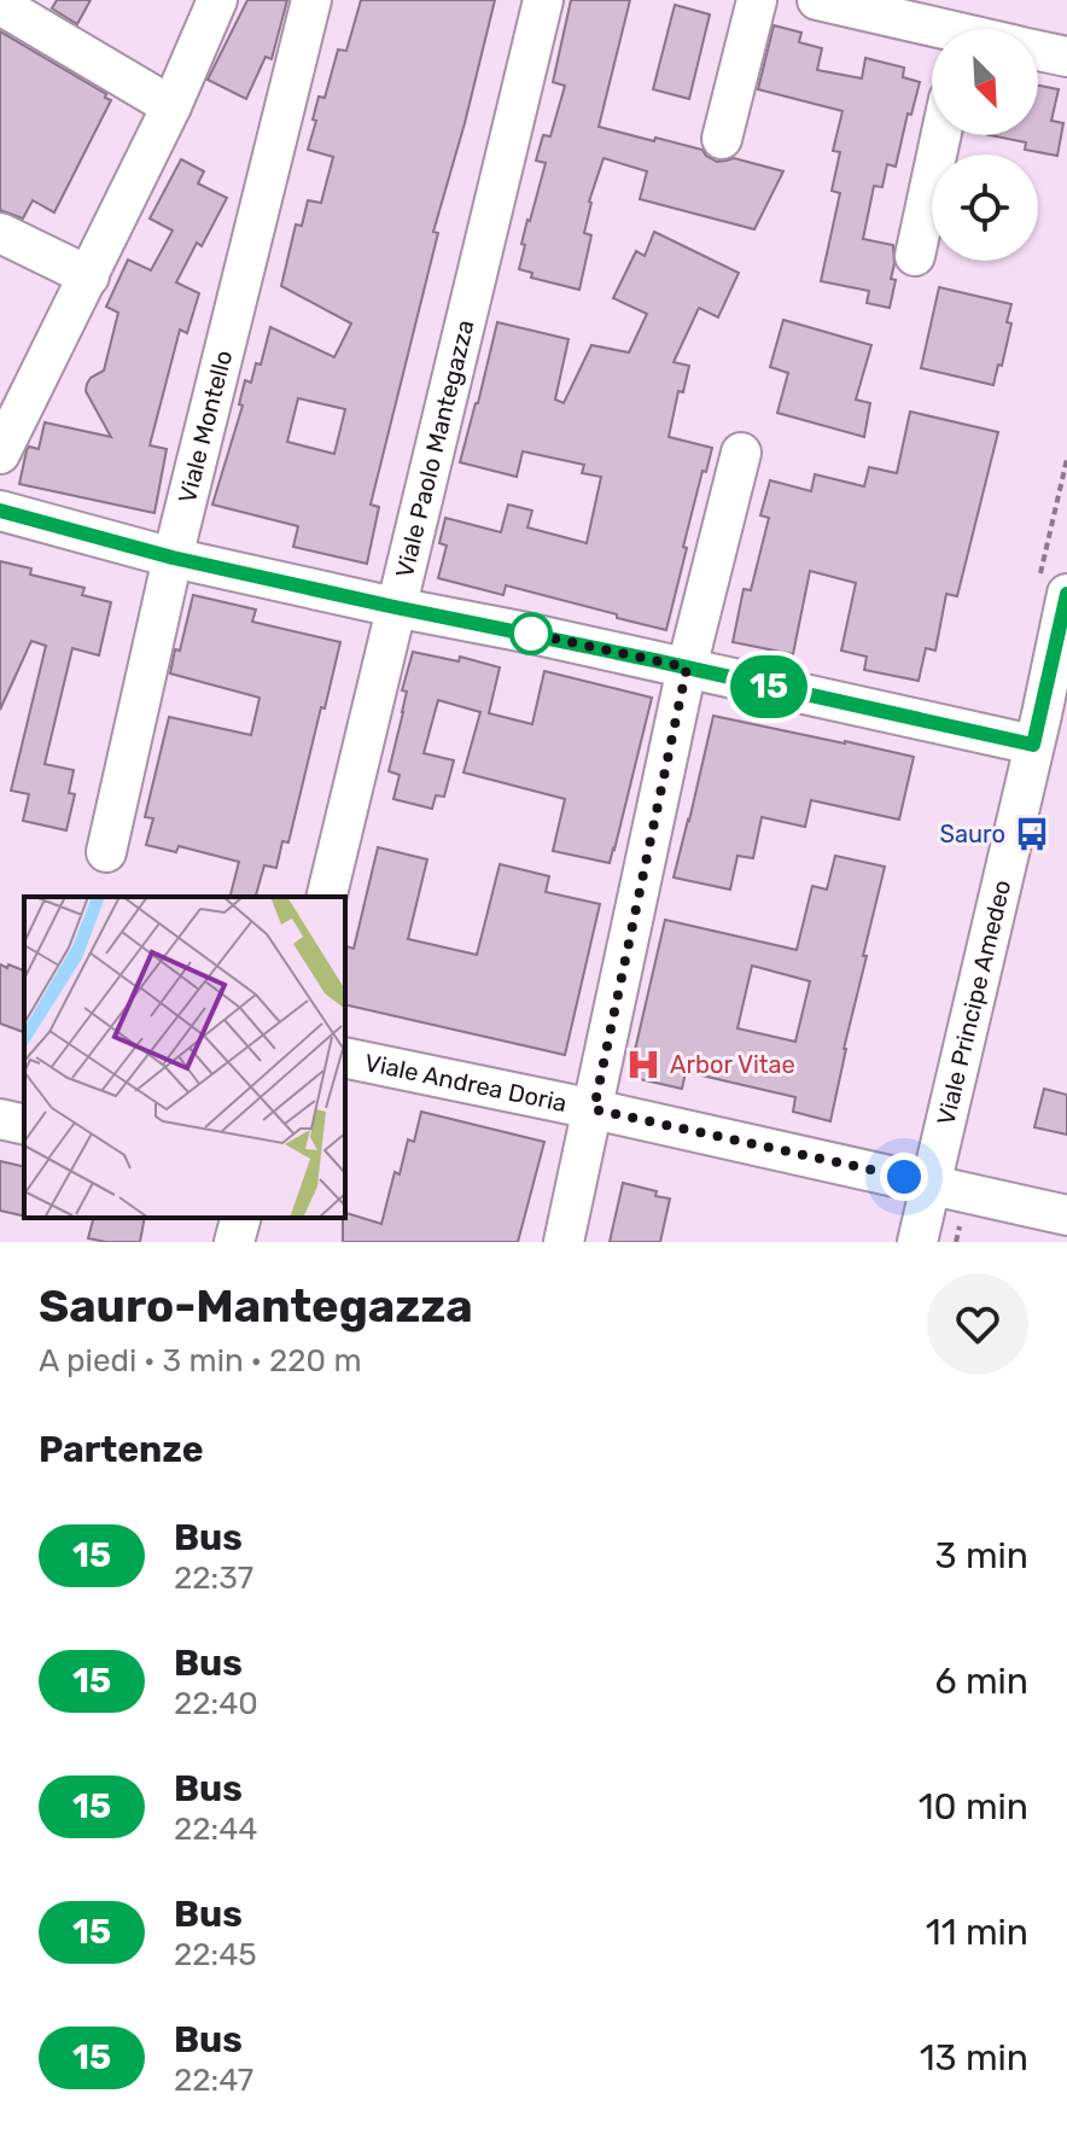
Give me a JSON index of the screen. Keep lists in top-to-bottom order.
{
  "streets": {
    "street": [
      "Viale Montello",
      "Viale Paolo Mantegazza",
      "Viale Principe Amedeo",
      "Viale Andrea Doria"
    ]
  },
  "crossings": [
    ["Viale Principe Amedeo", "Viale Andrea Doria"]
  ],
  "places": {
    "bus stop": ["Sauro"],
    "hospital": ["Arbor Vitae"]
  },
  "lines": ["bus line 15"],
  "north": "bottom right",
  "page": {
    "on_map": "15",
    "heading": [
      ["Sauro-Mantegazza", "A piedi · 3 min · 220 m"],
      "Partenze"
    ],
    "list": [
      {
        "mark": "15",
        "name": "Bus",
        "note": "22:37",
        "value": "3 min"
      },
      {
        "mark": "15",
        "name": "Bus",
        "note": "22:40",
        "value": "6 min"
      },
      {
        "mark": "15",
        "name": "Bus",
        "note": "22:44",
        "value": "10 min"
      },
      {
        "mark": "15",
        "name": "Bus",
        "note": "22:45",
        "value": "11 min"
      },
      {
        "mark": "15",
        "name": "Bus",
        "note": "22:47",
        "value": "13 min"
      }
    ]
  }
}
